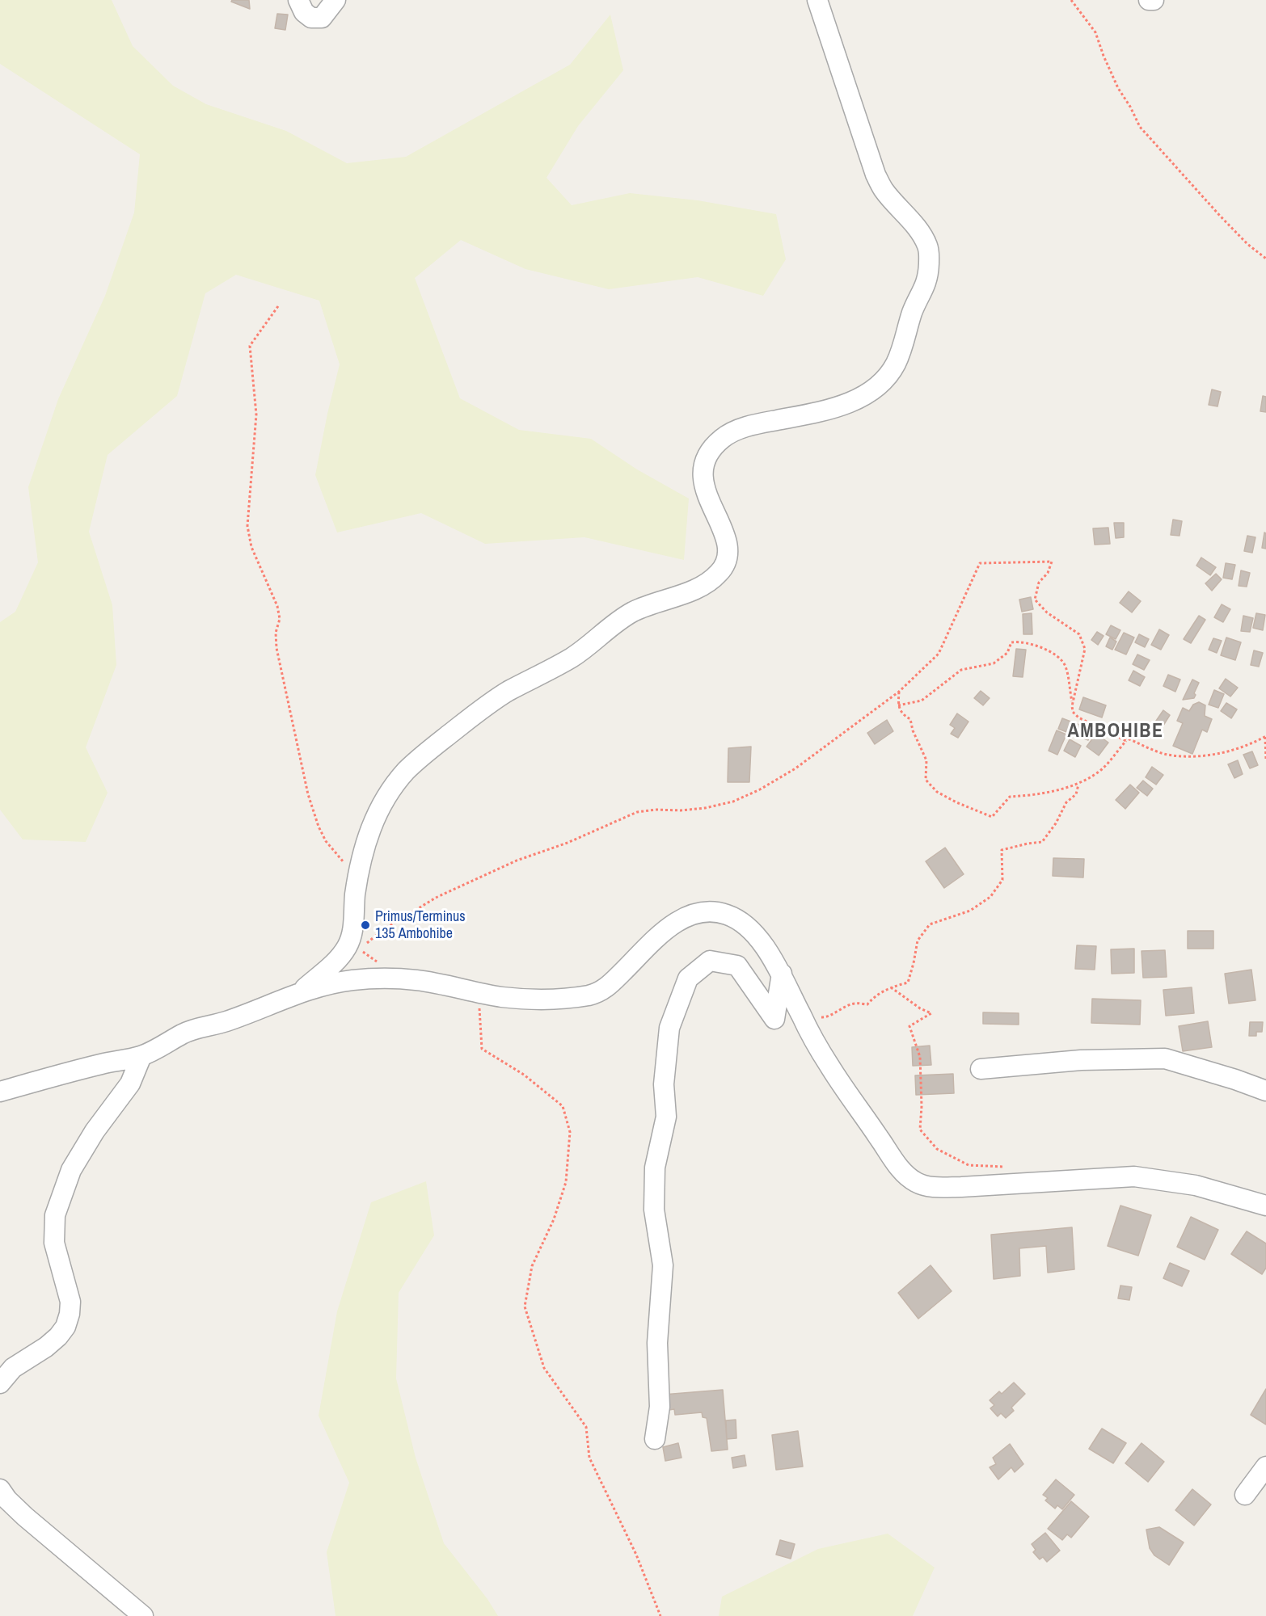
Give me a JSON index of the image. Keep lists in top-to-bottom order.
{
  "districts": ["AMBOHIBE"],
  "places": ["Primus/Terminus 135 Ambohibe"]
}
